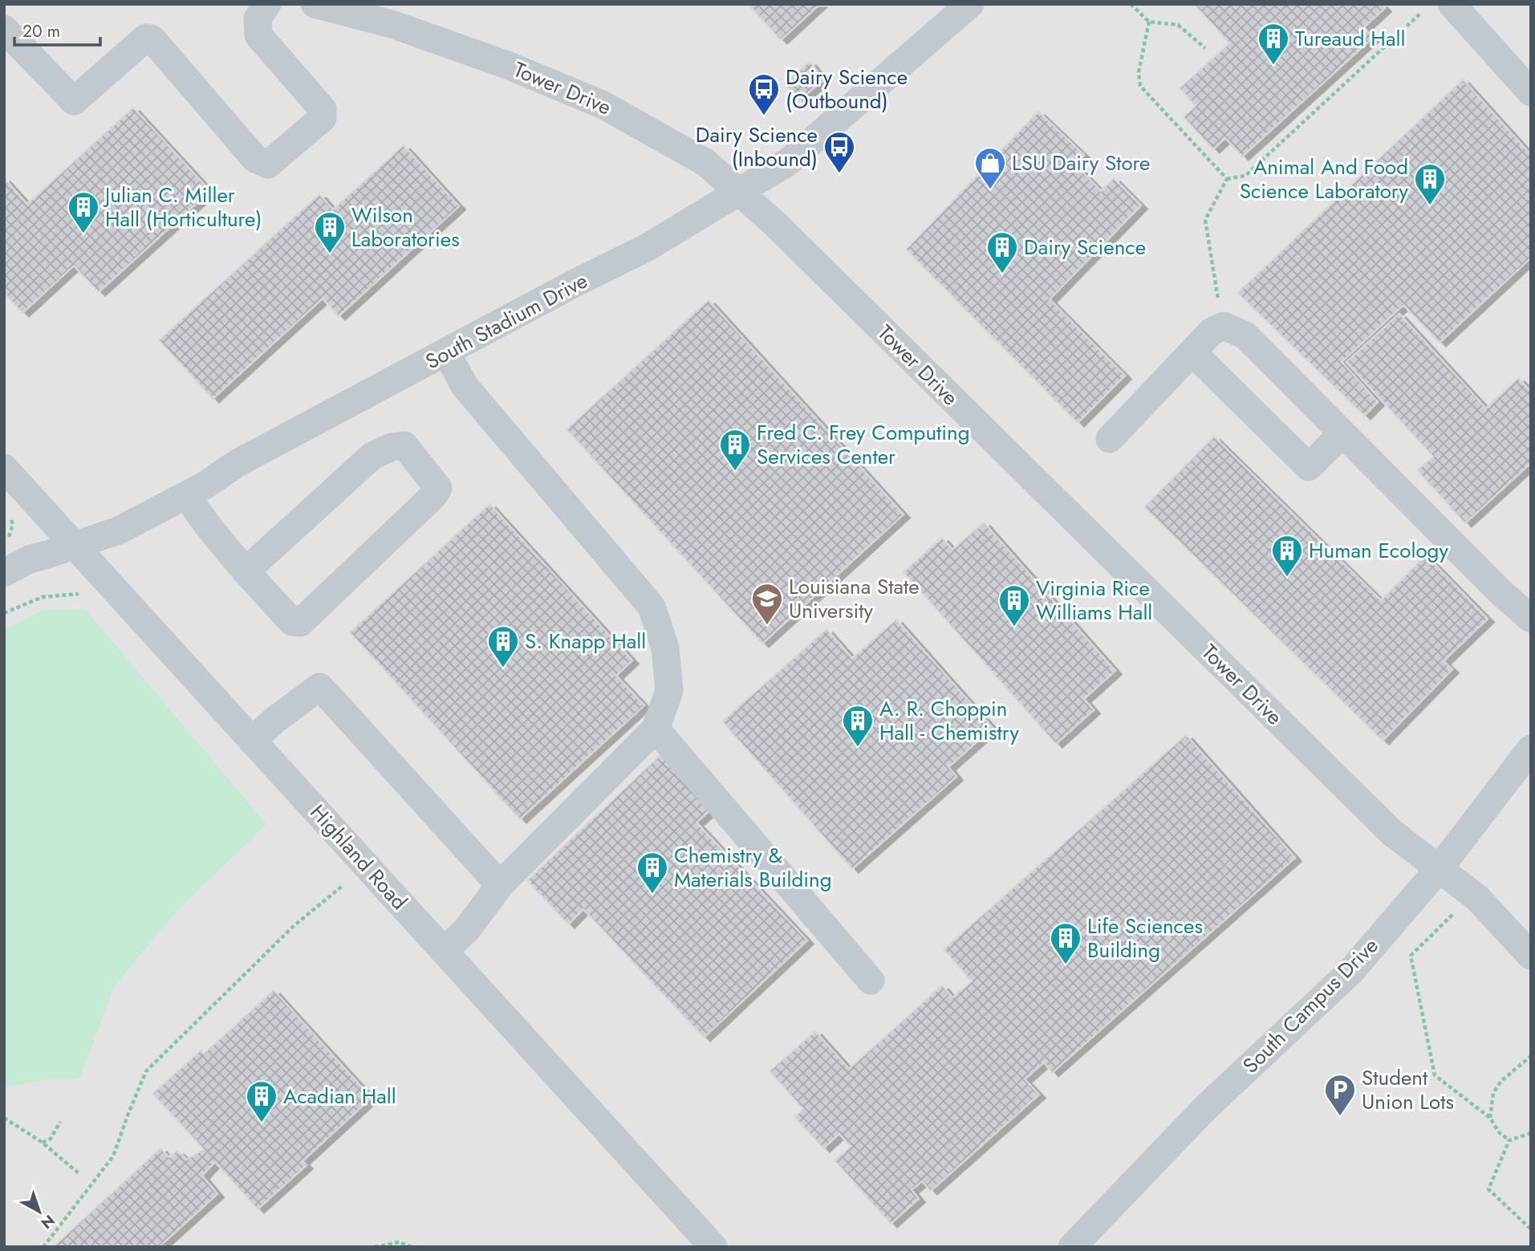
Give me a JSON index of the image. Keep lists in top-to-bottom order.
{
  "streets": {
    "street": [
      "Tower Drive",
      "South Stadium Drive",
      "Highland Road",
      "South Campus Drive"
    ]
  },
  "crossings": [
    ["Tower Drive", "South Stadium Drive"],
    ["Tower Drive", "South Campus Drive"],
    ["South Stadium Drive", "Highland Road"]
  ],
  "places": {
    "building": [
      "Tureaud Hall",
      "Animal And Food Science Laboratory",
      "Julian C. Miller Hall (Horticulture)",
      "Wilson Laboratories",
      "Dairy Science",
      "Fred C. Frey Computing Services Center",
      "Human Ecology",
      "Virginia Rice Williams Hall",
      "S. Knapp Hall",
      "A. R. Choppin Hall - Chemistry",
      "Chemistry & Materials Building",
      "Life Sciences Building",
      "Acadian Hall"
    ],
    "bus stop": ["Dairy Science (Outbound)", "Dairy Science (Inbound)"],
    "shop": ["LSU Dairy Store"],
    "school or university": ["Louisiana State University"],
    "parking": ["Student Union Lots"]
  },
  "scale_bar": "20 m",
  "north": "bottom right"
}
